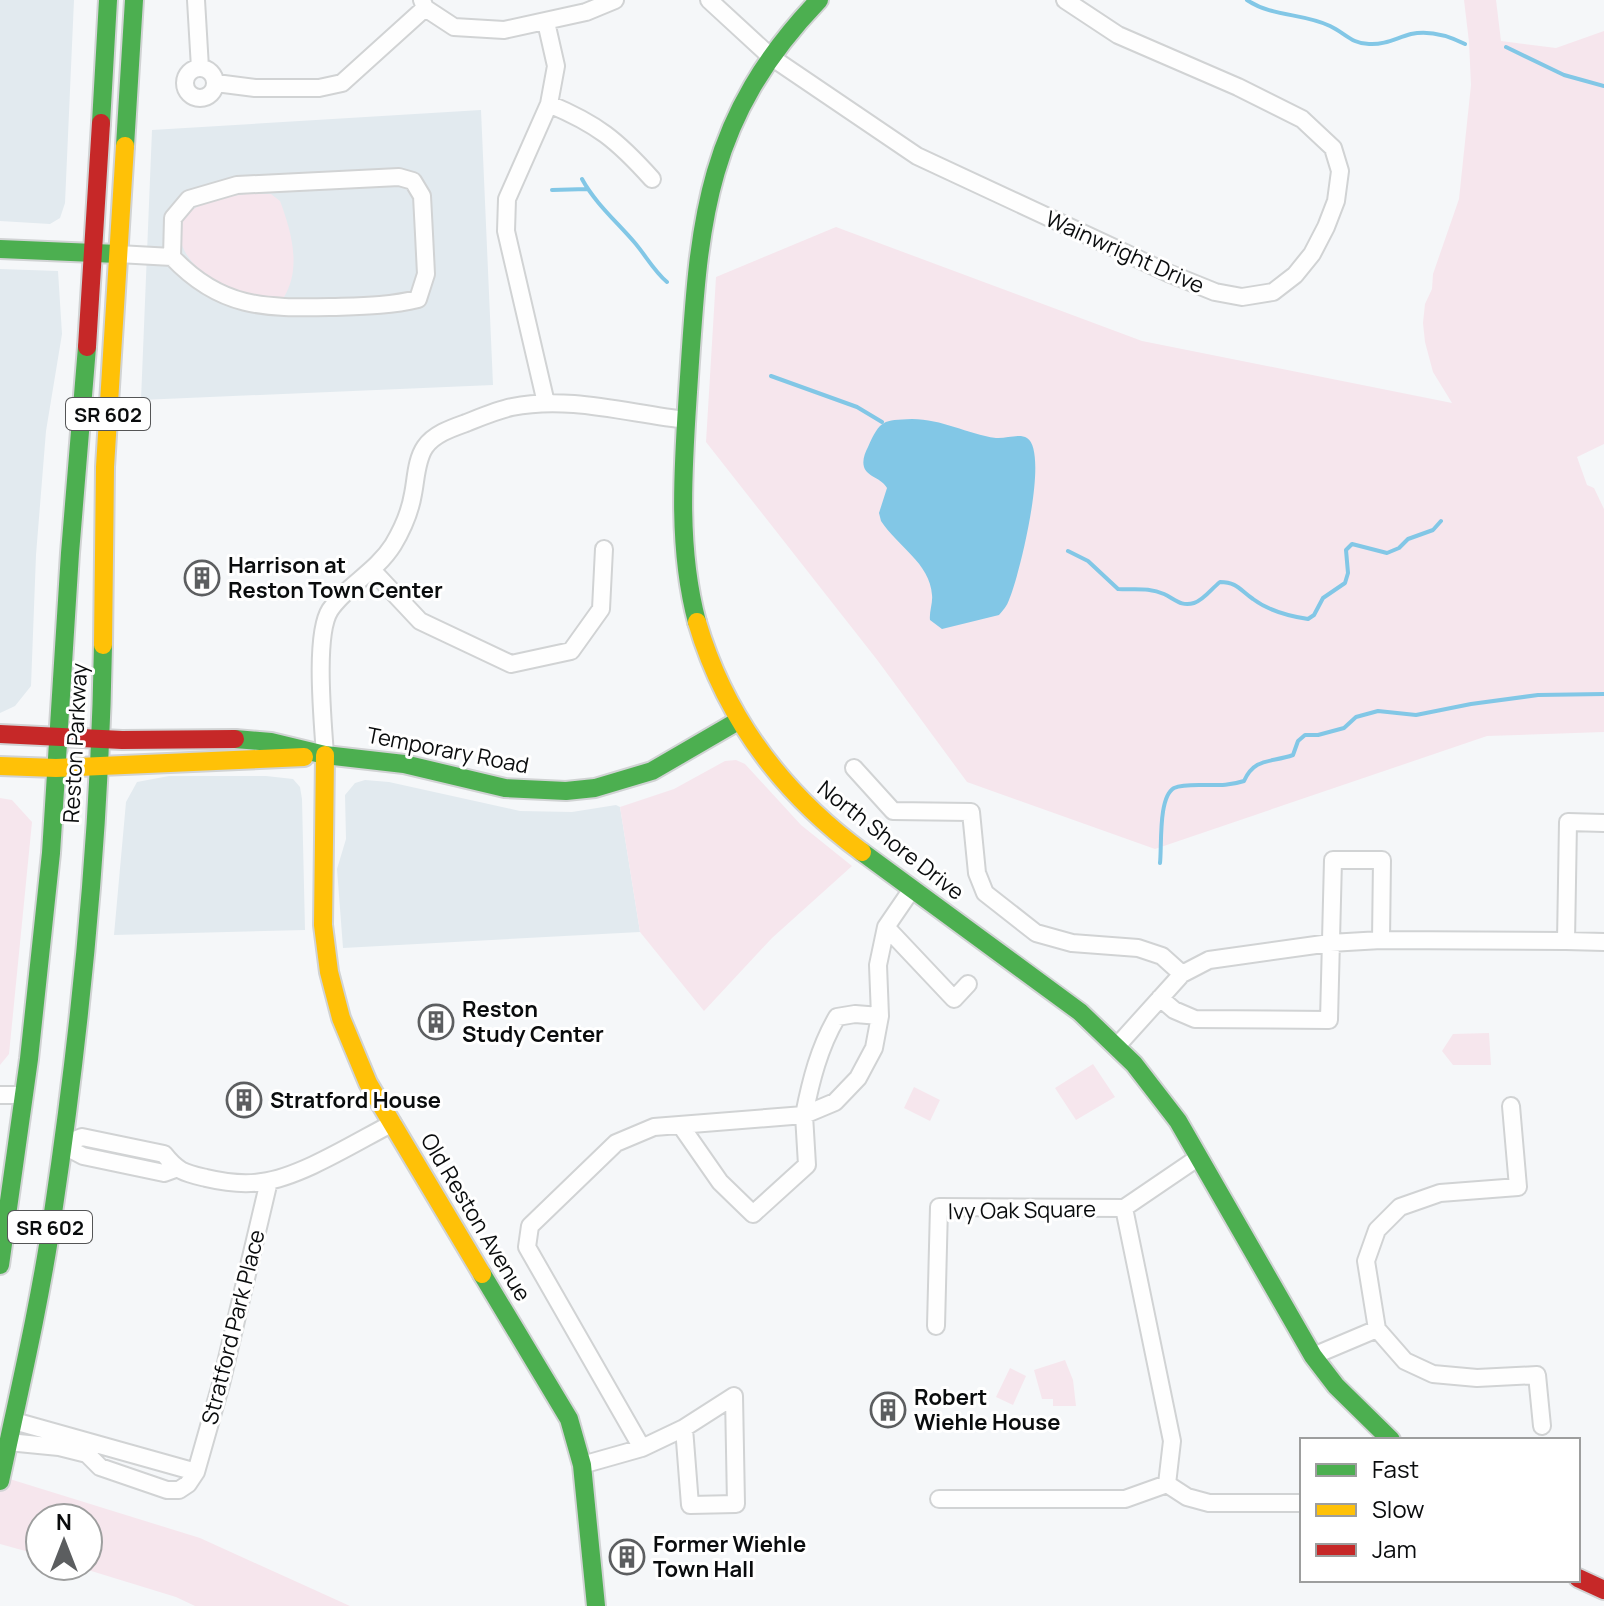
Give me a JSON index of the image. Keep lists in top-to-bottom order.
{
  "streets": {
    "street": [
      "Wainwright Drive",
      "SR 602",
      "Reston Parkway",
      "Temporary Road",
      "North Shore Drive",
      "Ivy Oak Square",
      "Old Reston Avenue",
      "Stratford Park Place"
    ]
  },
  "crossings": [
    ["Wainwright Drive", "North Shore Drive"],
    ["Reston Parkway", "Temporary Road"],
    ["Temporary Road", "North Shore Drive"],
    ["Temporary Road", "Old Reston Avenue"],
    ["North Shore Drive", "Ivy Oak Square"]
  ],
  "places": {
    "building": [
      "Harrison at Reston Town Center",
      "Reston Study Center",
      "Stratford House",
      "Robert Wiehle House",
      "Former Wiehle Town Hall"
    ]
  },
  "legend": ["Fast", "Slow", "Jam"],
  "north": "top"
}
